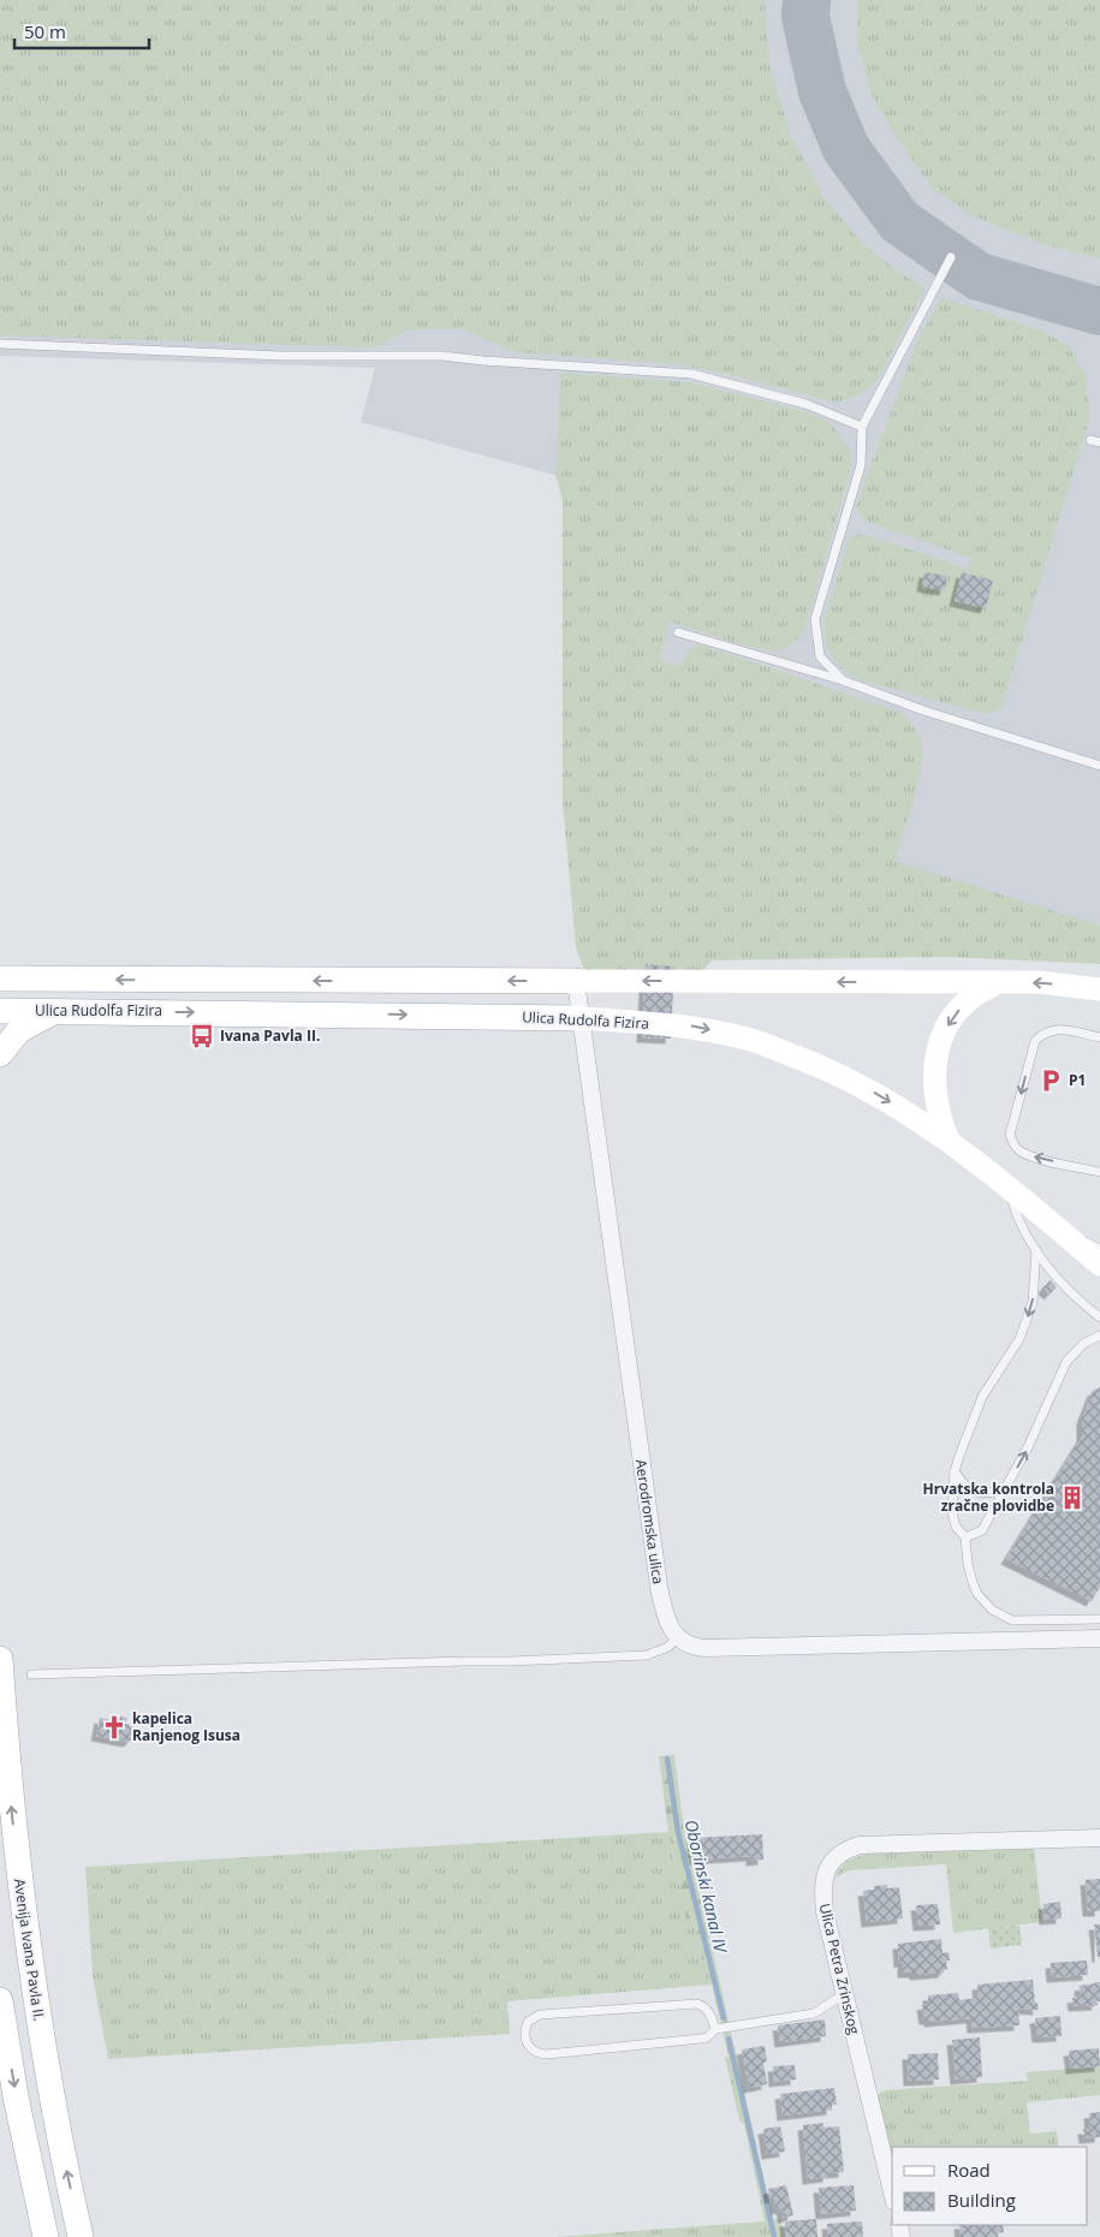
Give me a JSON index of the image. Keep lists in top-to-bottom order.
{
  "streets": {
    "main road": ["Ulica Rudolfa Fizira", "Avenija Ivana Pavla II."],
    "street": ["Aerodromska ulica", "Ulica Petra Zrinskog"]
  },
  "crossings": [
    ["Ulica Rudolfa Fizira", "Aerodromska ulica"]
  ],
  "water": ["Oborinski kanal IV"],
  "places": {
    "bus stop": ["Ivana Pavla II."],
    "parking": ["P1"],
    "building": ["Hrvatska kontrola zračne plovidbe"],
    "church": ["kapelica Ranjenog Isusa"]
  },
  "legend": ["Road", "Building"],
  "scale_bar": "50 m"
}
